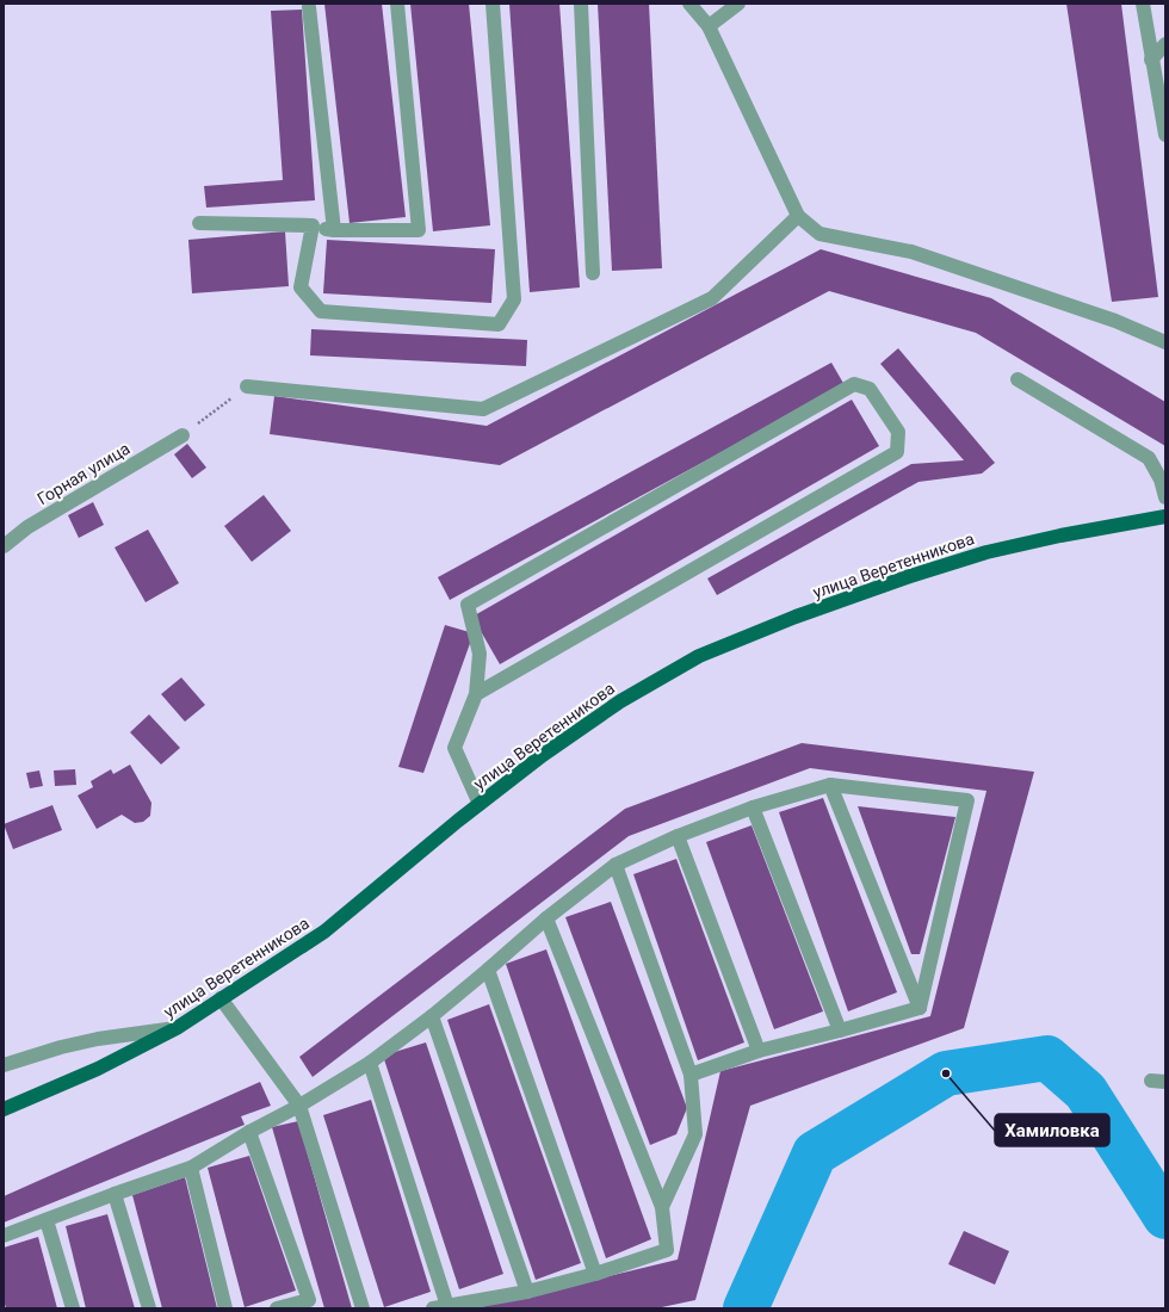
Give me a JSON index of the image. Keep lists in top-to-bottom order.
{
  "streets": {
    "main road": ["улица Веретенникова"],
    "street": ["Горная улица"]
  },
  "places": ["Хамиловка"]
}
